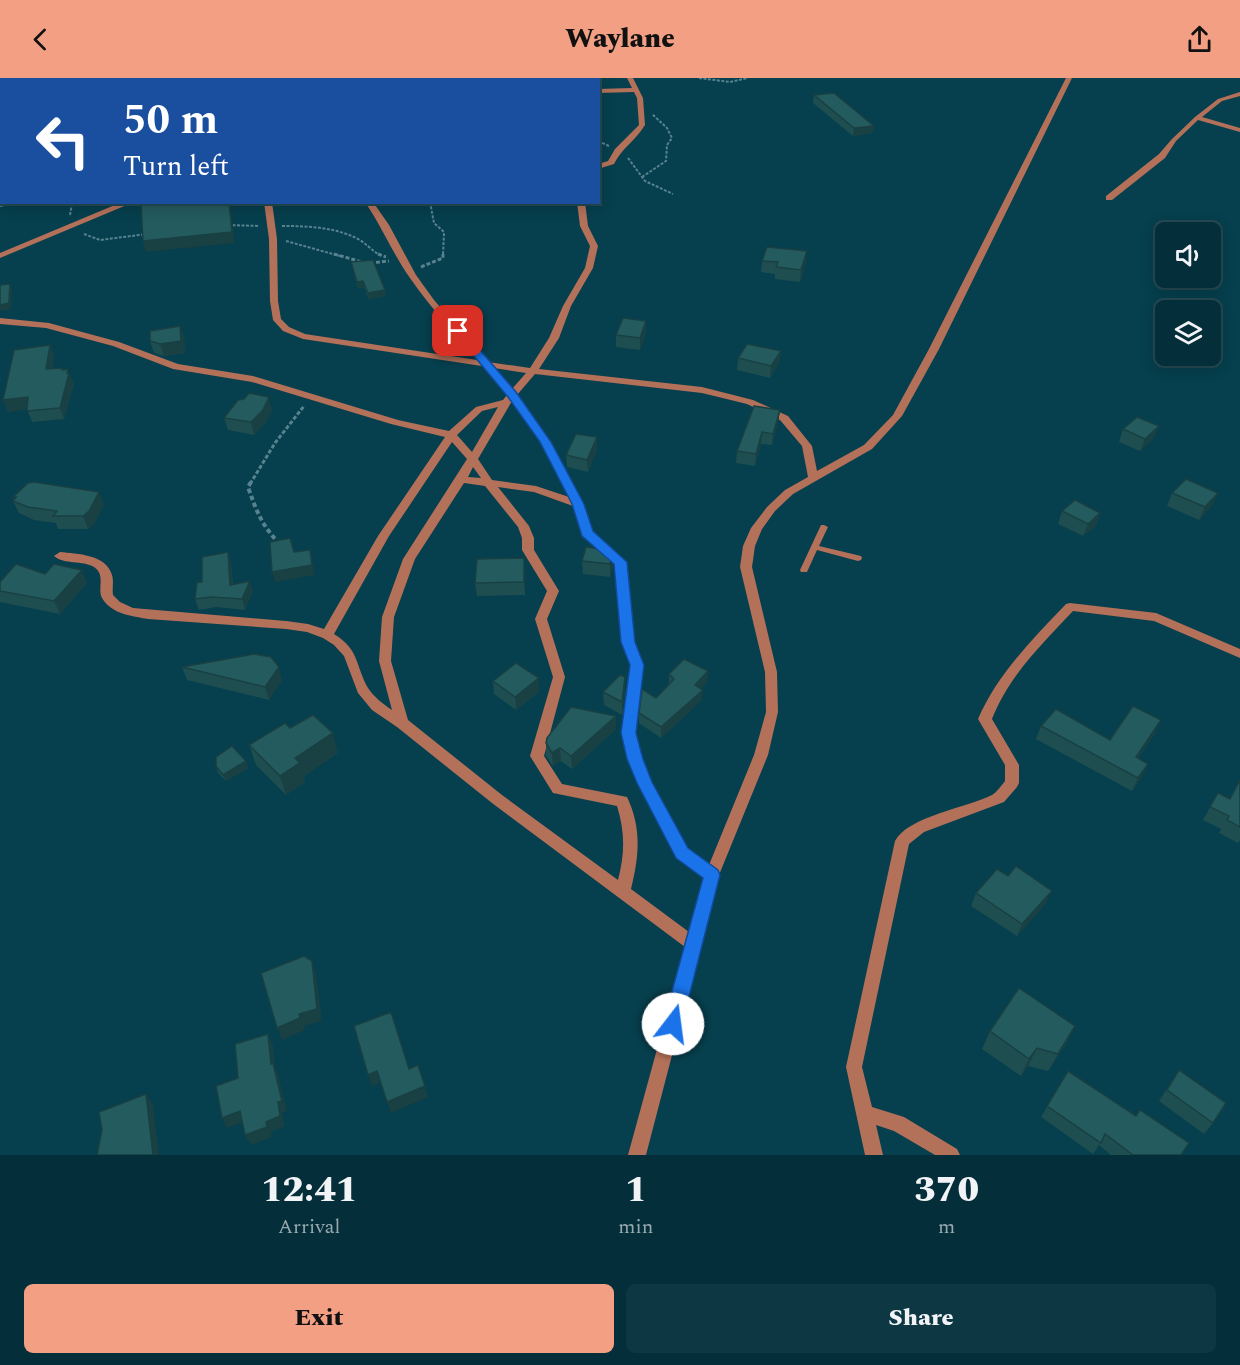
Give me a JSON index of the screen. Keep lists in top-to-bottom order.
{
  "page": {
    "header": "Waylane",
    "turn": ["50 m", "Turn left"],
    "eta": [
      "12:41",
      "Arrival",
      "1",
      "min",
      "370",
      "m"
    ],
    "buttons": ["Exit", "Share"]
  }
}
